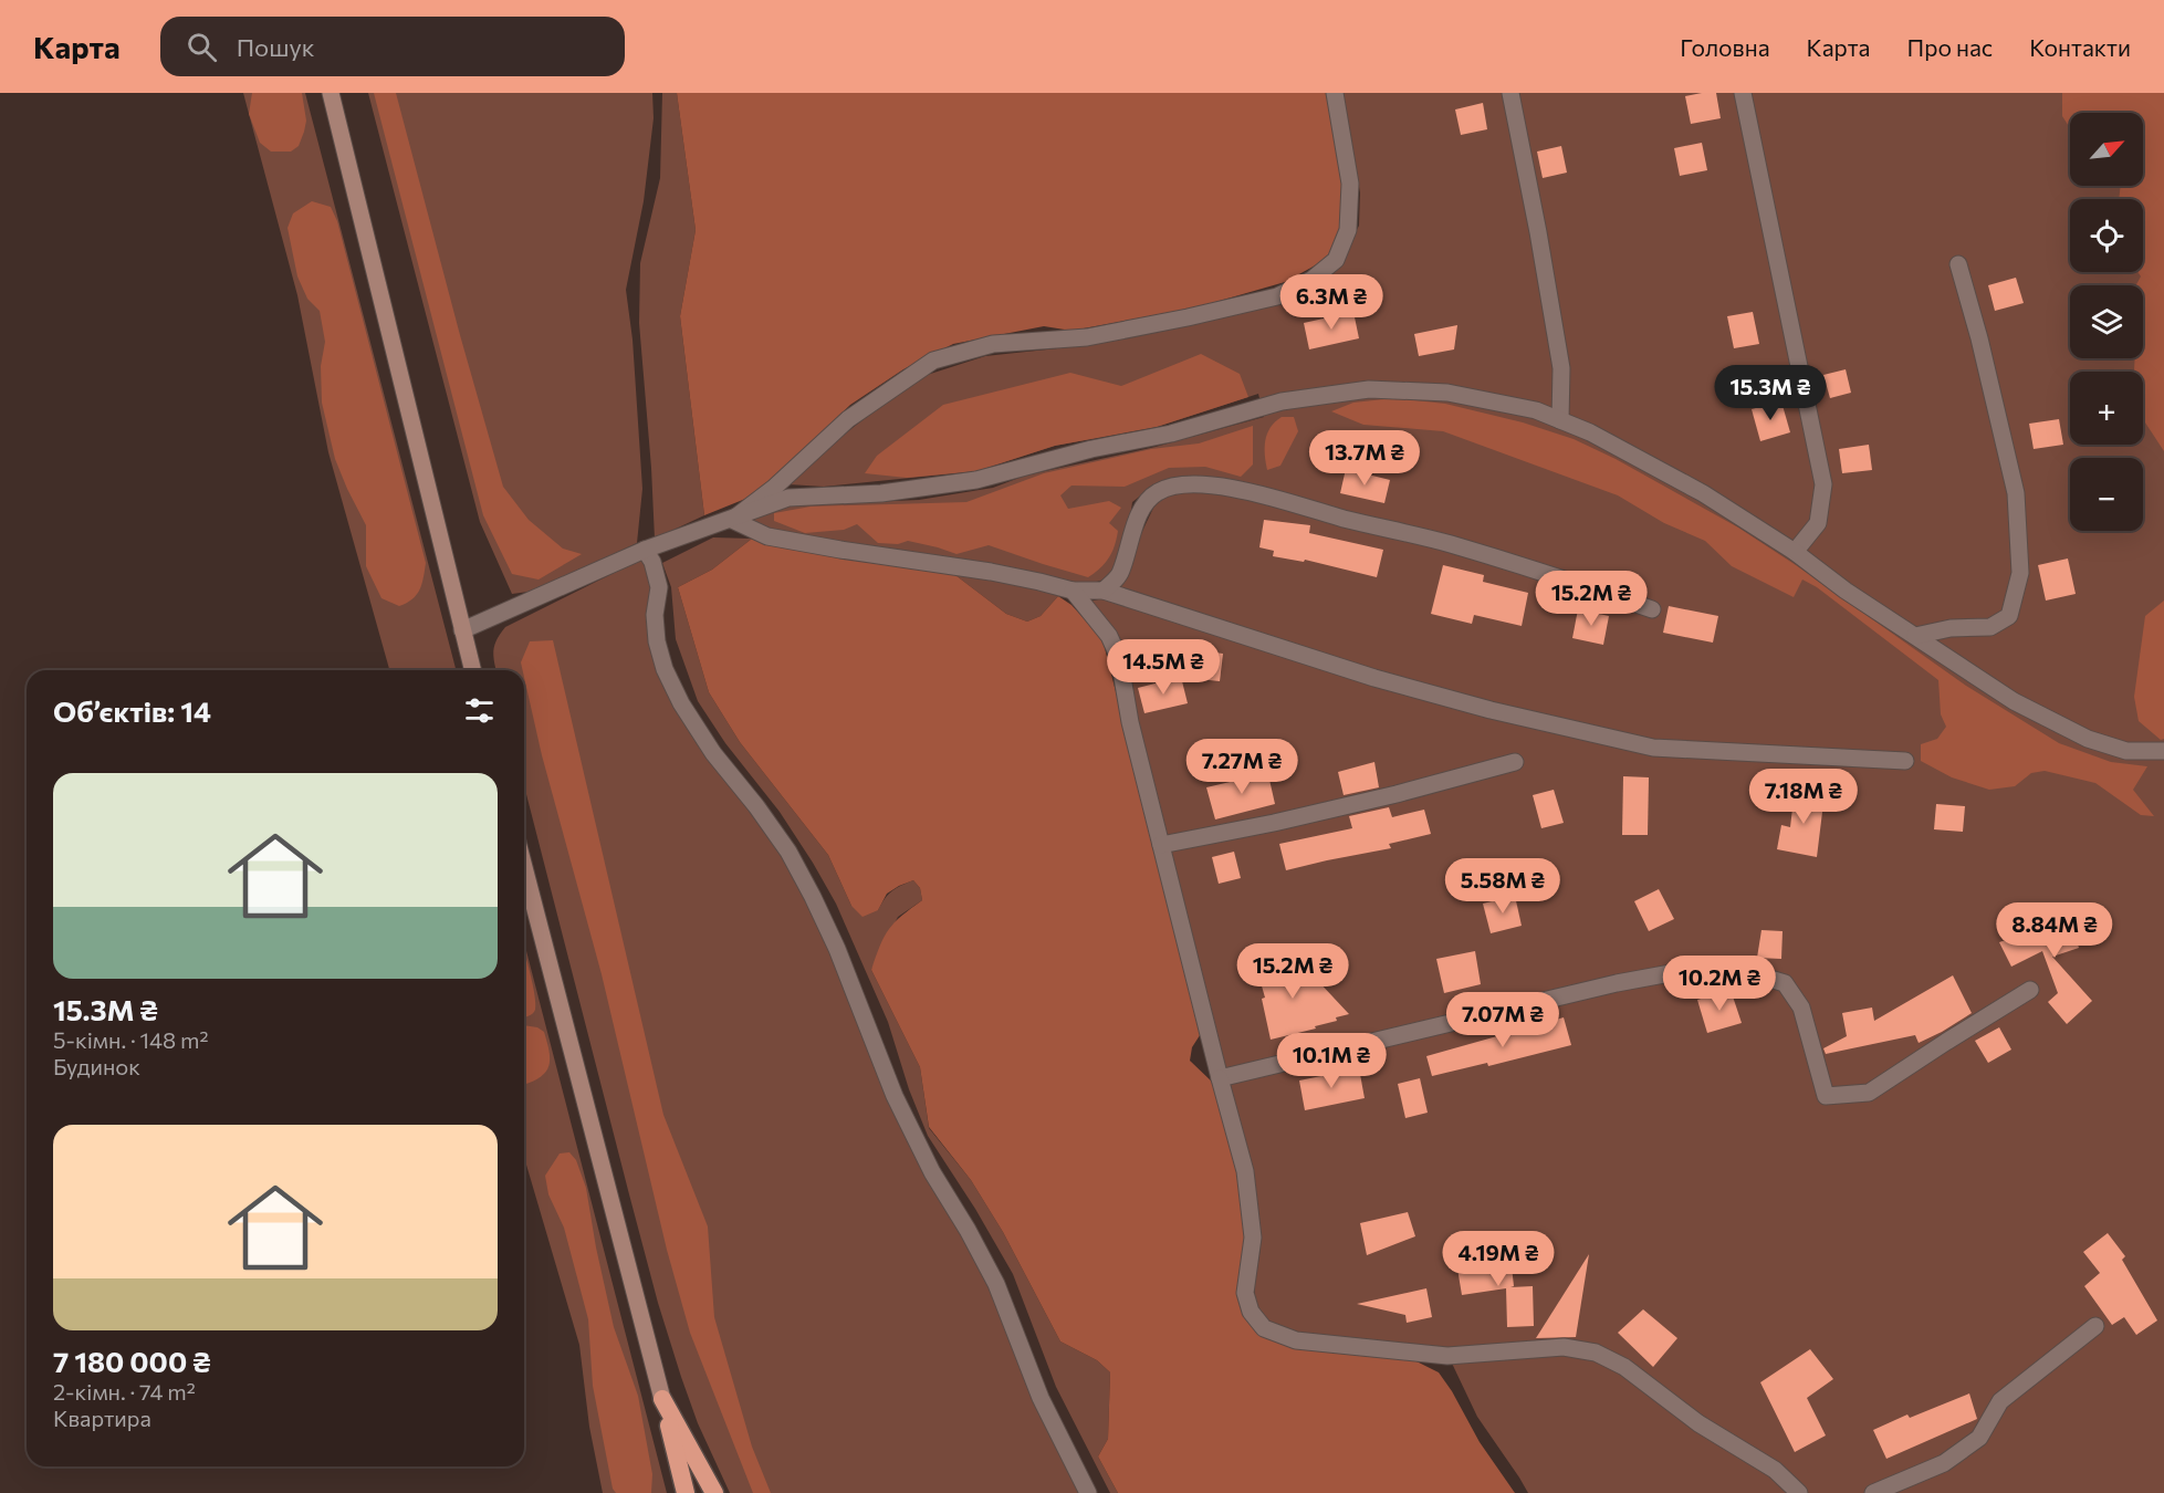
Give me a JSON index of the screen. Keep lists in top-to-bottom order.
{
  "north": "top right",
  "page": {
    "header": "Карта",
    "search": "Пошук",
    "nav": [
      "Головна",
      "Карта",
      "Про нас",
      "Контакти"
    ],
    "map_buttons": ["+", "−"],
    "price": [
      "6.3M ₴",
      "15.3M ₴",
      "13.7M ₴",
      "15.2M ₴",
      "14.5M ₴",
      "7.27M ₴",
      "7.18M ₴",
      "5.58M ₴",
      "8.84M ₴",
      "15.2M ₴",
      "10.2M ₴",
      "7.07M ₴",
      "10.1M ₴",
      "4.19M ₴"
    ],
    "heading": "Об’єктів: 14",
    "list": [
      {
        "name": "15.3M ₴",
        "note": "5-кімн. · 148 m² · Будинок"
      },
      {
        "name": "7 180 000 ₴",
        "note": "2-кімн. · 74 m² · Квартира"
      }
    ]
  }
}
